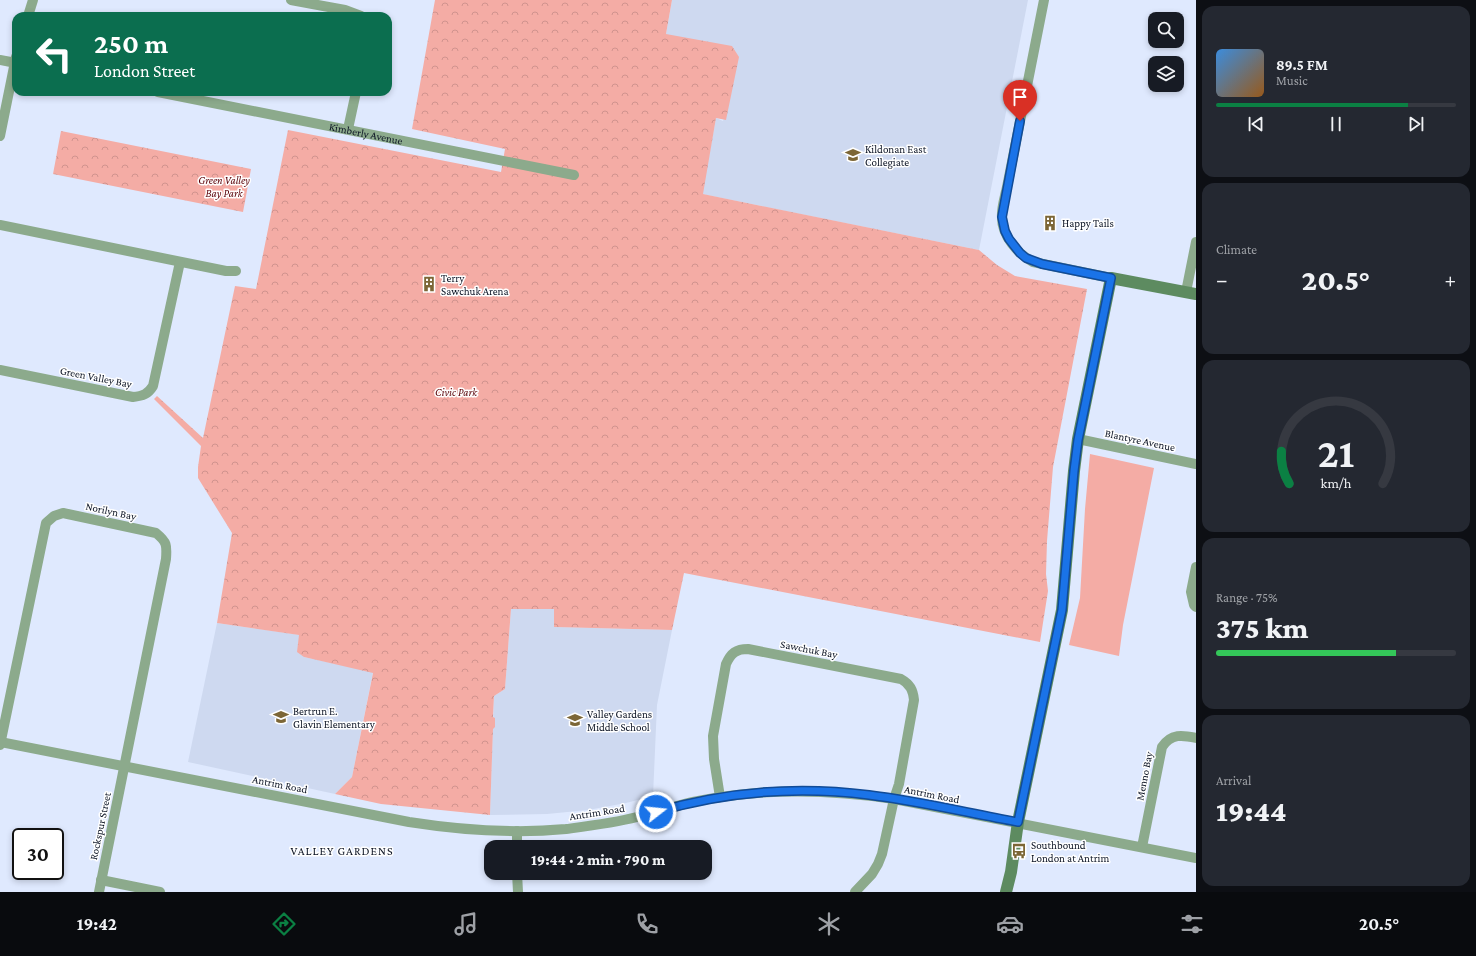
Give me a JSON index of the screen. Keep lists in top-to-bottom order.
{
  "streets": {
    "street": [
      "Kimberly Avenue",
      "Green Valley Bay",
      "Blantyre Avenue",
      "Norilyn Bay",
      "Sawchuk Bay",
      "Menno Bay",
      "Antrim Road",
      "Rockspur Street"
    ]
  },
  "crossings": [
    ["Norilyn Bay", "Antrim Road"],
    ["Norilyn Bay", "Rockspur Street"],
    ["Sawchuk Bay", "Antrim Road"],
    ["Menno Bay", "Antrim Road"],
    ["Antrim Road", "Rockspur Street"]
  ],
  "districts": ["VALLEY GARDENS"],
  "parks": ["Green Valley Bay Park", "Civic Park"],
  "places": {
    "school or university": ["Kildonan East Collegiate", "Bertrun E. Glavin Elementary", "Valley Gardens Middle School"],
    "building": ["Happy Tails", "Terry Sawchuk Arena"],
    "bus stop": ["Southbound London at Antrim"]
  },
  "page": {
    "turn": ["250 m", "London Street"],
    "song": ["89.5 FM", "Music"],
    "tile": [
      "Climate",
      ["Range · 75%", "375 km"],
      ["Arrival", "19:44"]
    ],
    "heat": ["−", "20.5°", "+"],
    "limit": "30",
    "trip": "19:44 · 2 min · 790 m",
    "tabs": ["19:42", "20.5°"],
    "gauge": ["21", "km/h"]
  }
}
